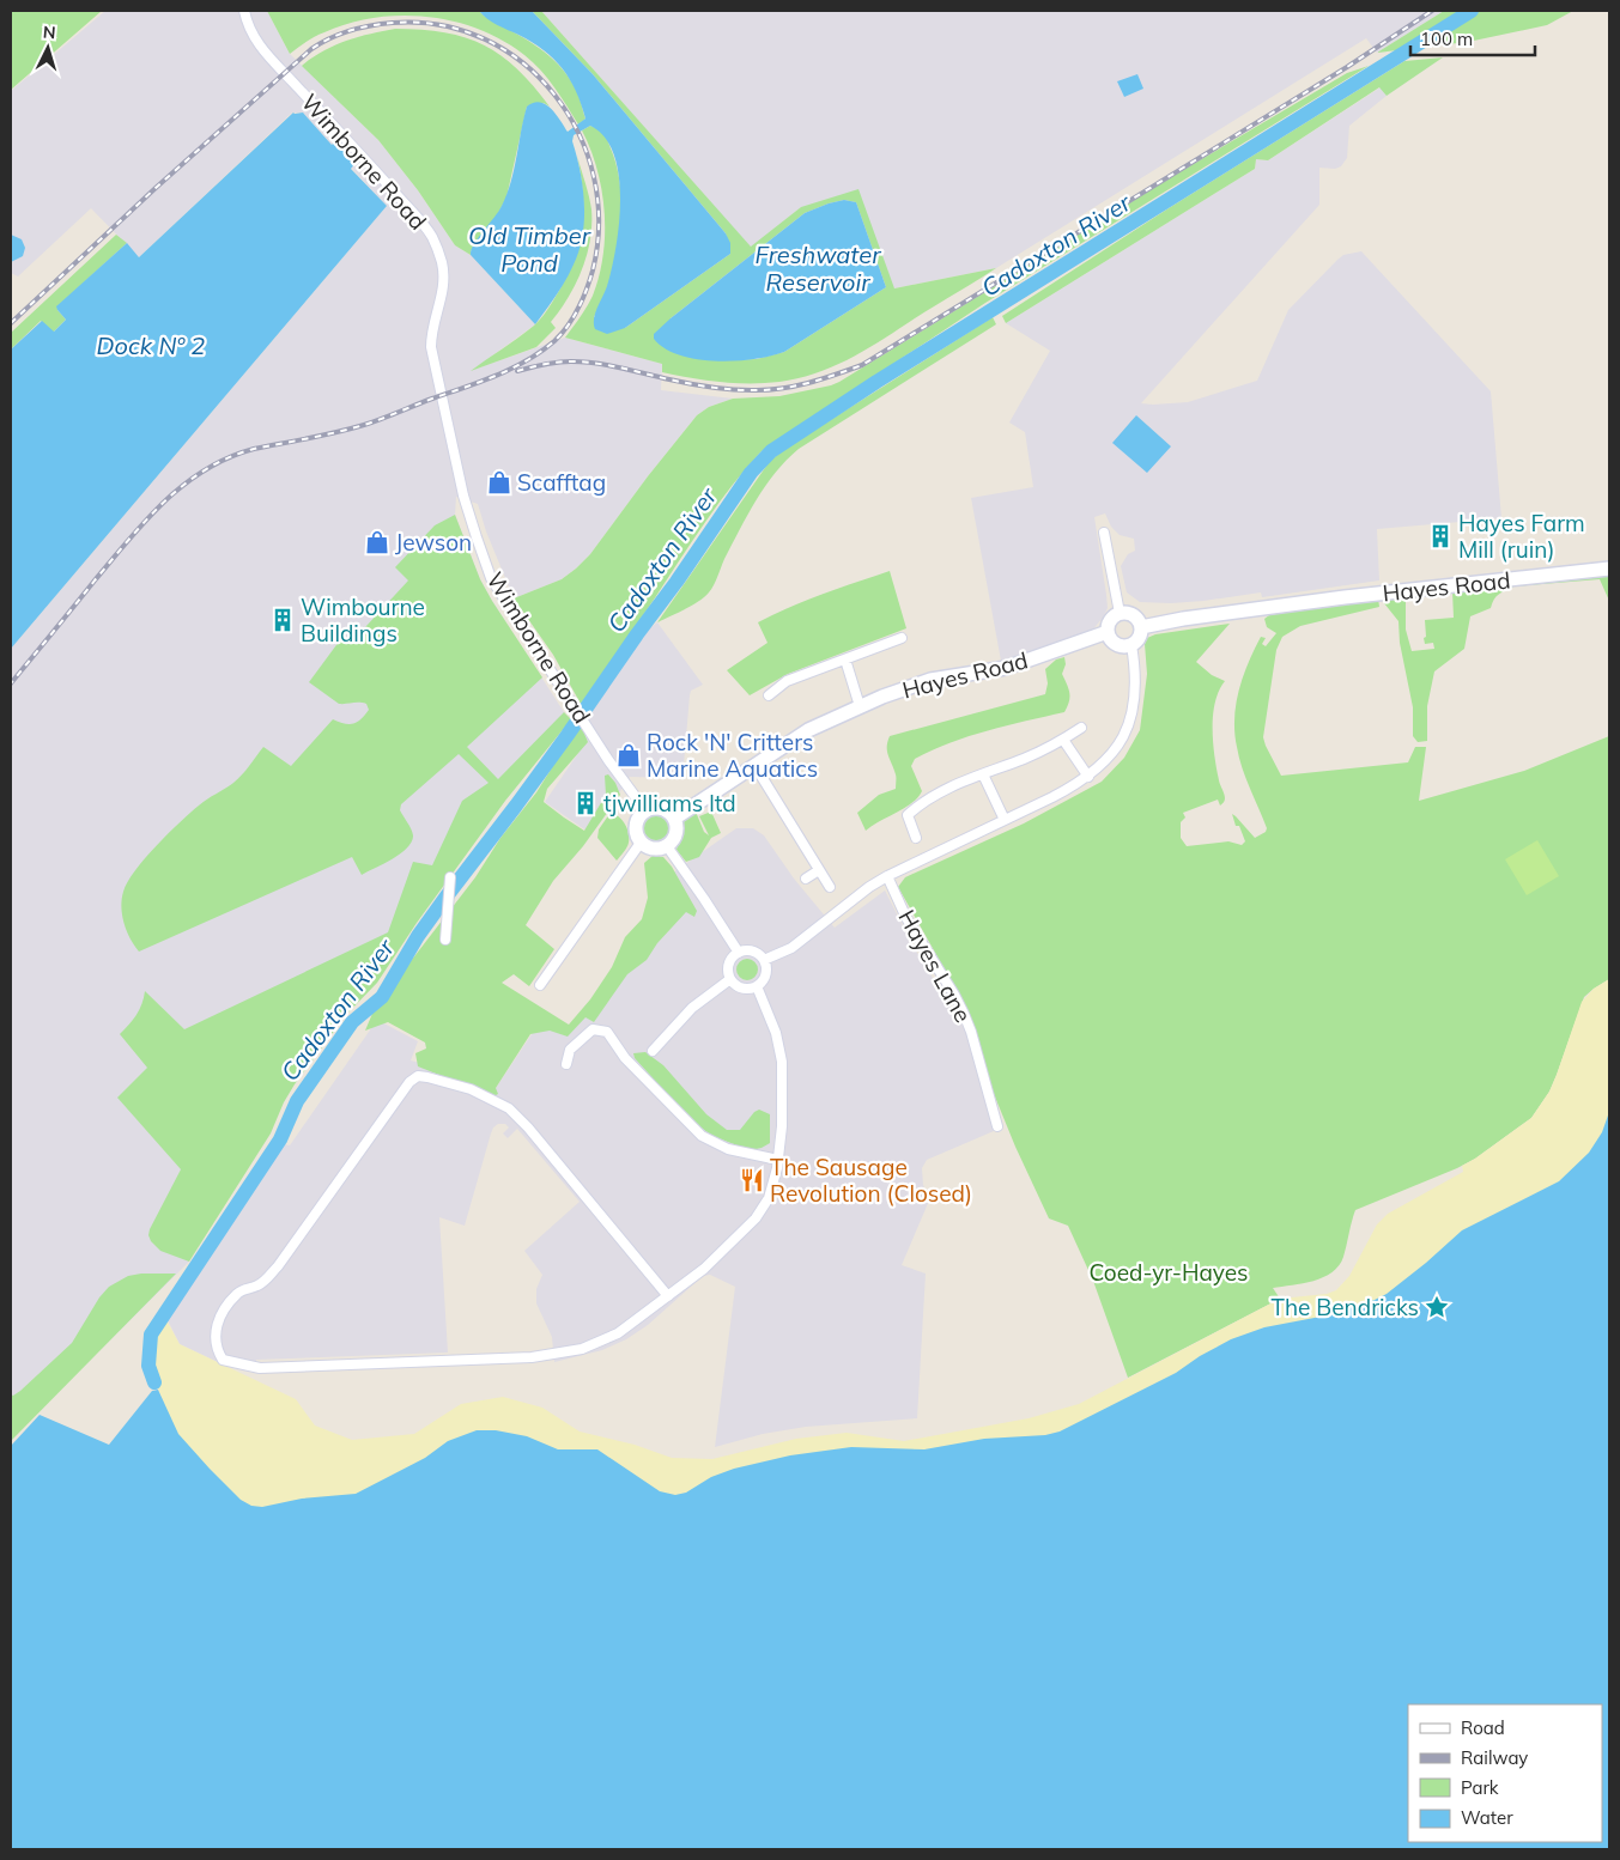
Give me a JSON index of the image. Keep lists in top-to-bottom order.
{
  "streets": {
    "street": ["Wimborne Road", "Hayes Road", "Hayes Lane"]
  },
  "crossings": [
    ["Wimborne Road", "Hayes Road"]
  ],
  "water": [
    "Old Timber Pond",
    "Cadoxton River",
    "Freshwater Reservoir",
    "Dock Nº 2"
  ],
  "parks": ["Coed-yr-Hayes"],
  "places": {
    "shop": ["Scafftag", "Jewson", "Rock 'N' Critters Marine Aquatics"],
    "building": ["Hayes Farm Mill (ruin)", "Wimbourne Buildings", "tjwilliams ltd"],
    "restaurant": ["The Sausage Revolution (Closed)"],
    "place": ["The Bendricks"]
  },
  "legend": [
    "Road",
    "Railway",
    "Park",
    "Water"
  ],
  "scale_bar": "100 m",
  "north": "top"
}
